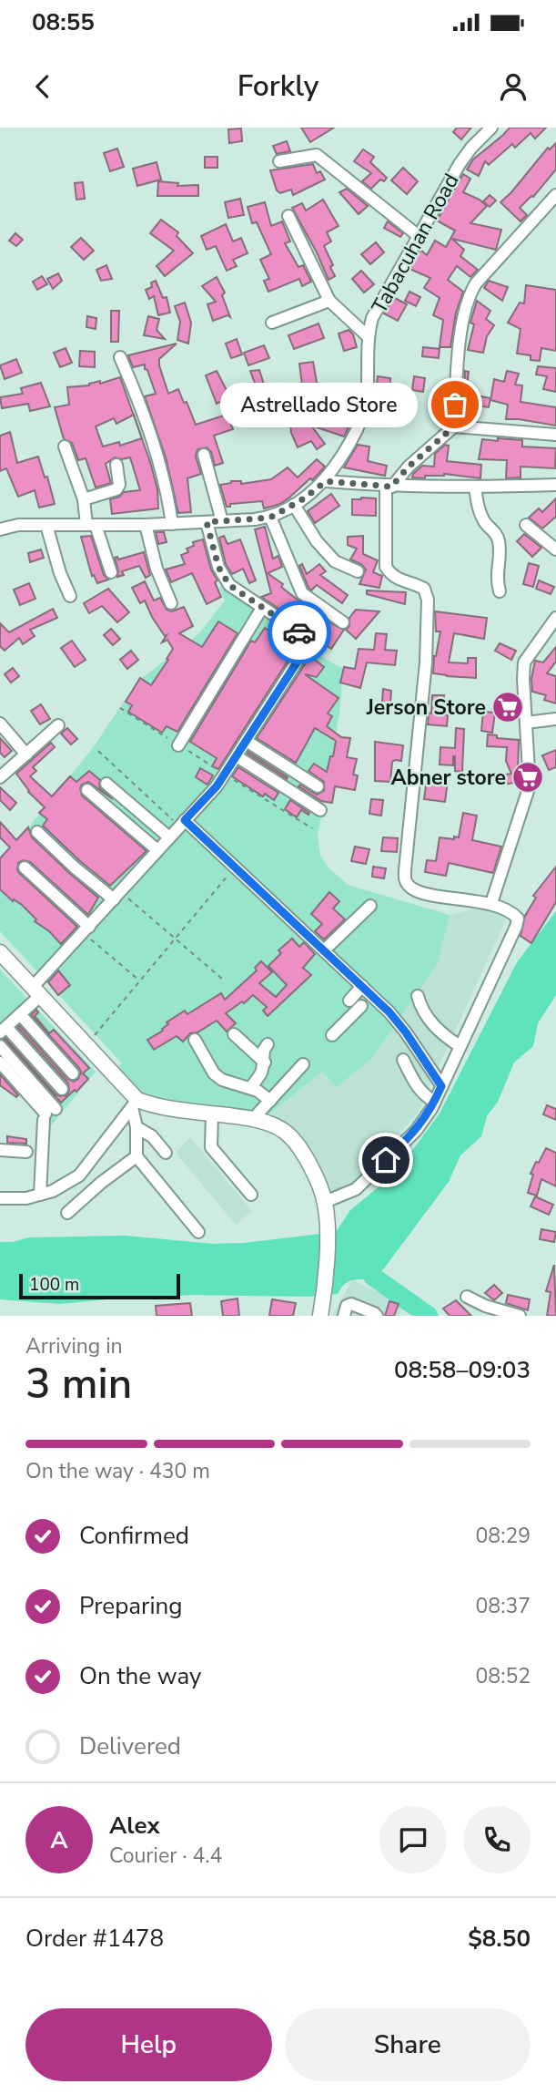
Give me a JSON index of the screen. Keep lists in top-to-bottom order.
{
  "streets": {
    "street": ["Tabacuhan Road"]
  },
  "places": {
    "other": ["Astrellado Store"],
    "supermarket": ["Jerson Store", "Abner store"]
  },
  "scale_bar": "100 m",
  "page": {
    "status": "08:55",
    "header": "Forkly",
    "bubble": "Astrellado Store",
    "scale": "100 m",
    "heading": ["3 min", "Arriving in", "08:58–09:03"],
    "panel": [
      "Alex",
      "Courier · 4.4",
      "Order #1478",
      "$8.50"
    ],
    "bar": "On the way · 430 m",
    "list": [
      ["Confirmed", "08:29"],
      ["Preparing", "08:37"],
      ["On the way", "08:52"],
      "Delivered"
    ],
    "round": "A",
    "buttons": ["Help", "Share"]
  }
}
